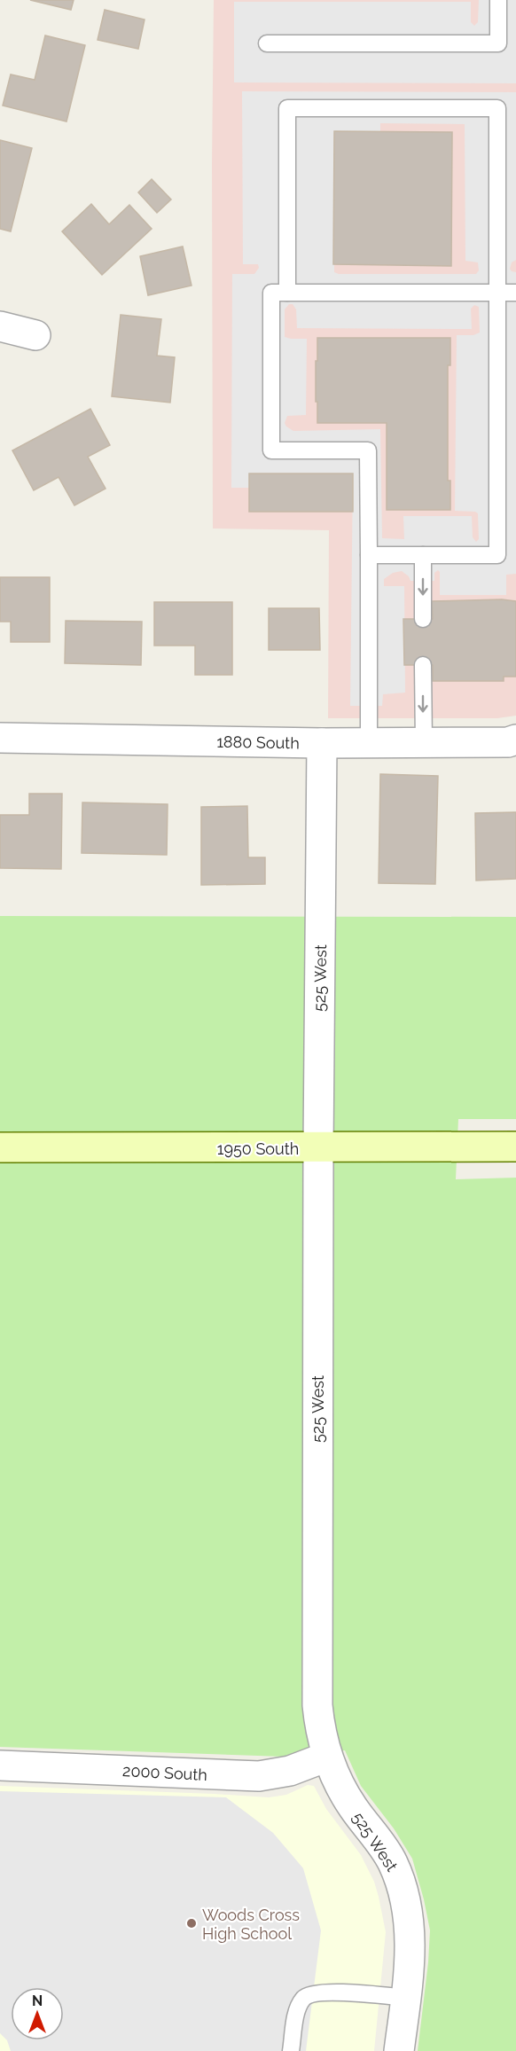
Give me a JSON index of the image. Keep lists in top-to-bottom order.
{
  "streets": {
    "street": [
      "1880 South",
      "525 West",
      "1950 South",
      "2000 South"
    ]
  },
  "crossings": [
    ["1880 South", "525 West"],
    ["525 West", "1950 South"],
    ["525 West", "2000 South"]
  ],
  "places": ["Woods Cross High School"],
  "north": "top"
}
